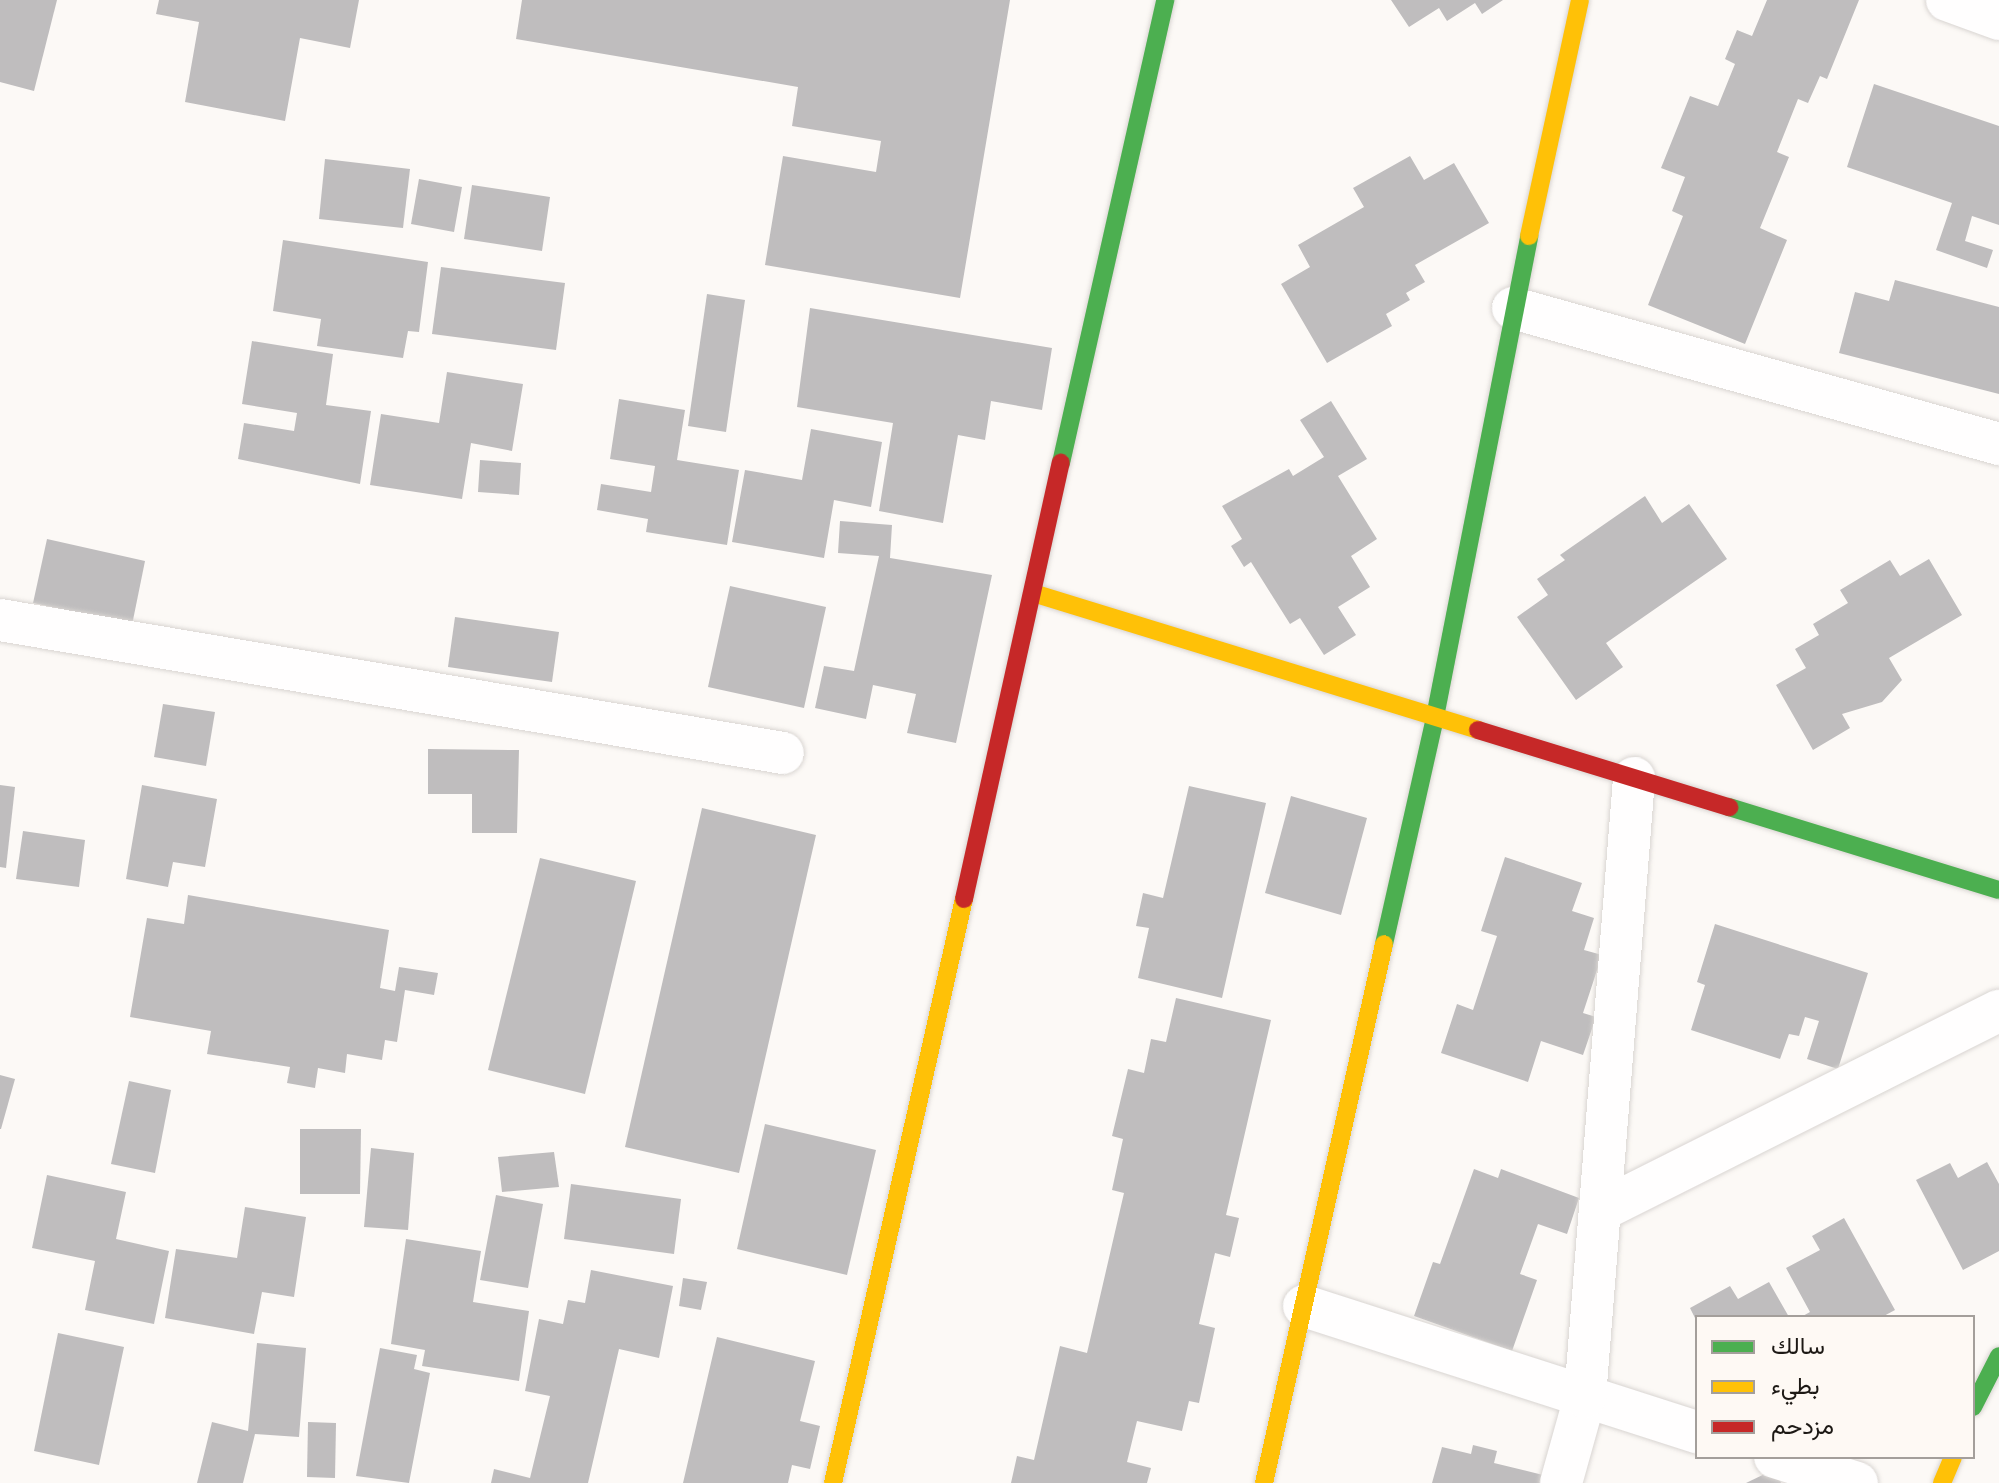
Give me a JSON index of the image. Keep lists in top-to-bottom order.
{
  "legend": ["سالك", "بطيء", "مزدحم"]
}
